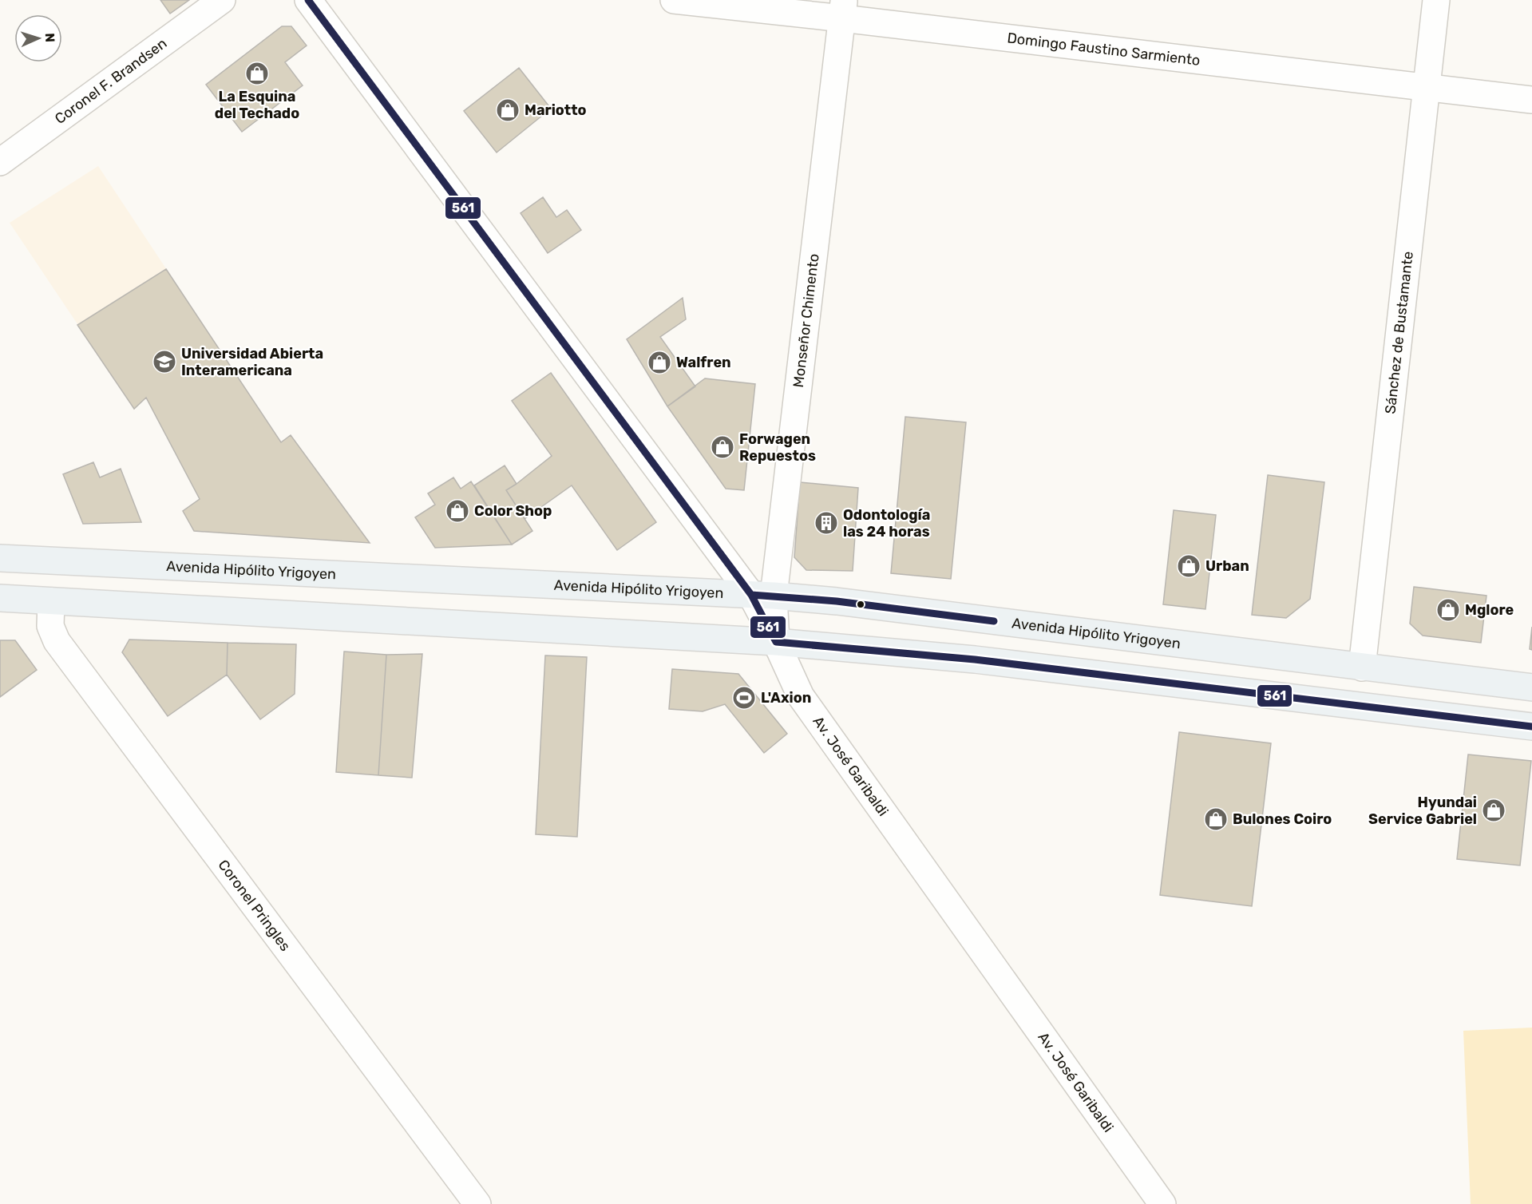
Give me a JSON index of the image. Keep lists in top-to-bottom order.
{
  "streets": {
    "main road": ["Avenida Hipólito Yrigoyen"],
    "street": [
      "Domingo Faustino Sarmiento",
      "Coronel F. Brandsen",
      "Monseñor Chimento",
      "Sánchez de Bustamante",
      "Av. José Garibaldi",
      "Coronel Pringles"
    ]
  },
  "crossings": [
    ["Domingo Faustino Sarmiento", "Monseñor Chimento"],
    ["Domingo Faustino Sarmiento", "Sánchez de Bustamante"],
    ["Monseñor Chimento", "Avenida Hipólito Yrigoyen"],
    ["Monseñor Chimento", "Av. José Garibaldi"],
    ["Sánchez de Bustamante", "Avenida Hipólito Yrigoyen"]
  ],
  "places": {
    "shop": [
      "La Esquina del Techado",
      "Mariotto",
      "Walfren",
      "Forwagen Repuestos",
      "Color Shop",
      "Urban",
      "Mglore",
      "Hyundai Service Gabriel",
      "Bulones Coiro"
    ],
    "school or university": ["Universidad Abierta Interamericana"],
    "building": ["Odontología las 24 horas"],
    "sports": ["L'Axion"]
  },
  "lines": ["transit line 561"],
  "north": "right"
}
